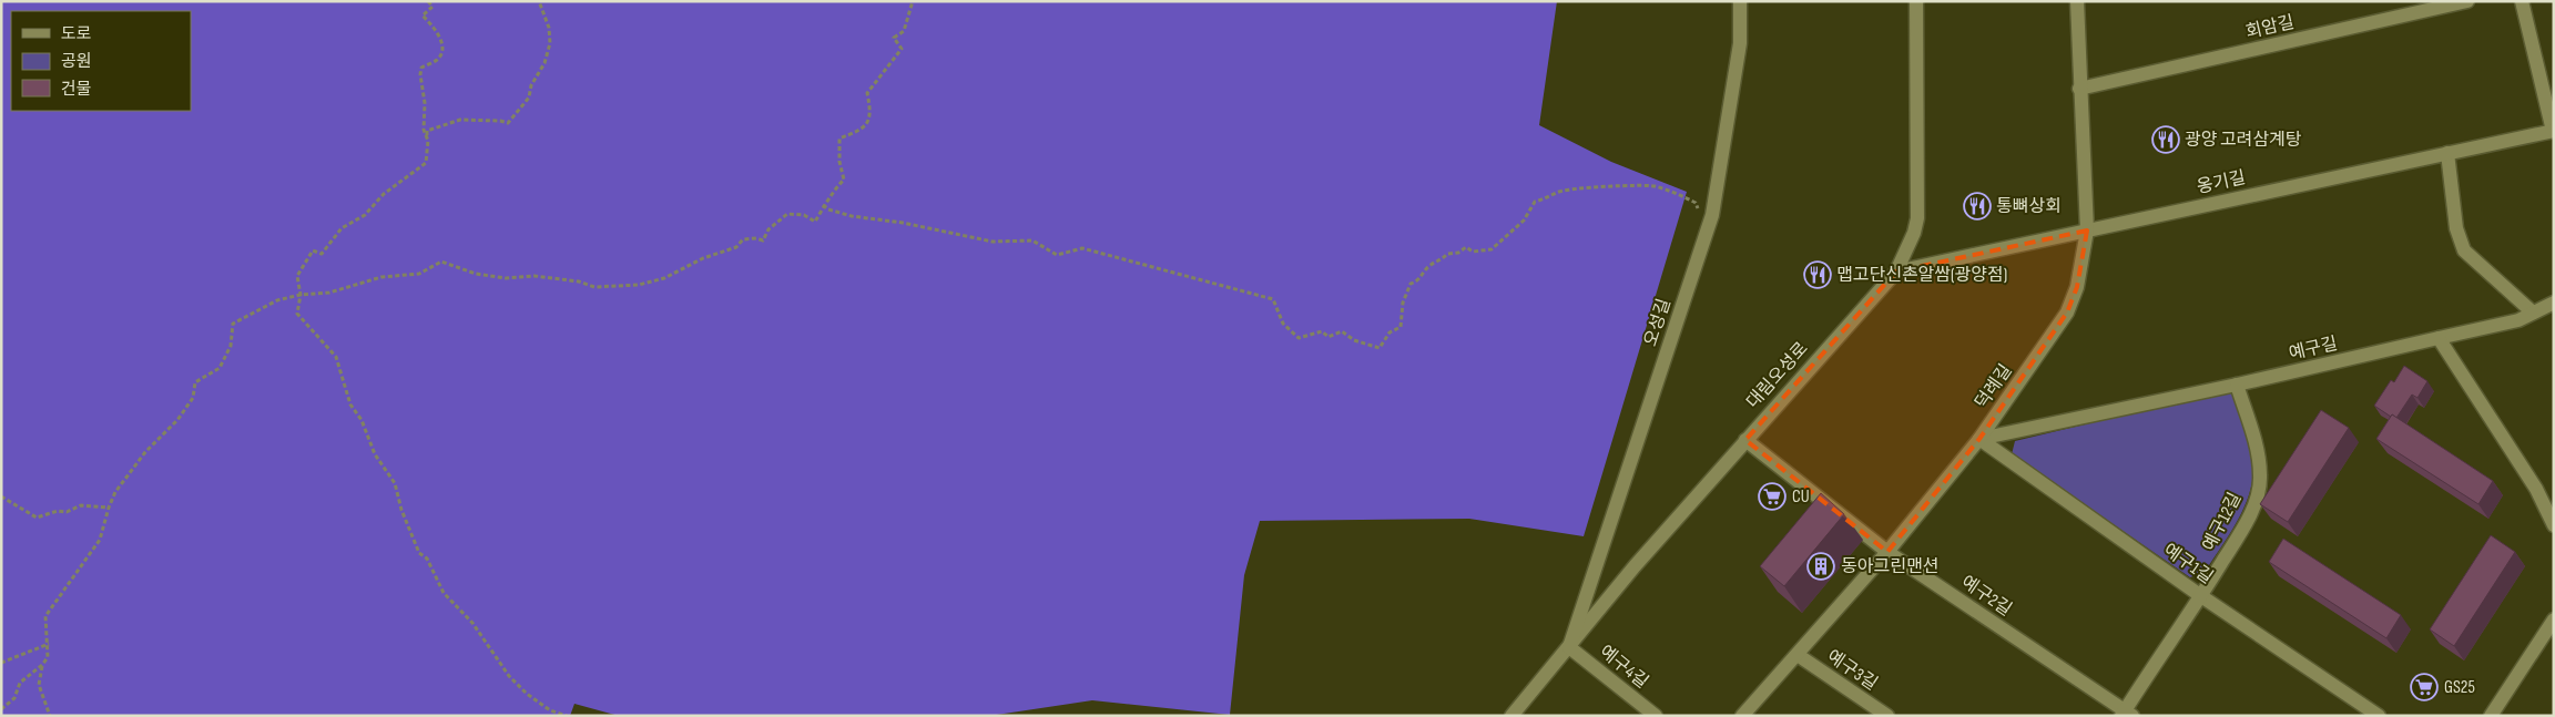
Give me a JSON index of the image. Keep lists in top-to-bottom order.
{
  "streets": {
    "street": [
      "회암길",
      "옹기길",
      "오성길",
      "예구길",
      "대림오성로",
      "덕례길",
      "예구12길",
      "예구1길",
      "예구2길",
      "예구4길",
      "예구3길"
    ]
  },
  "crossings": [
    ["회암길", "덕례길"],
    ["옹기길", "대림오성로"],
    ["옹기길", "덕례길"],
    ["오성길", "대림오성로"],
    ["오성길", "예구4길"],
    ["예구길", "덕례길"],
    ["예구길", "예구12길"],
    ["예구길", "예구1길"],
    ["대림오성로", "예구2길"],
    ["대림오성로", "예구4길"],
    ["덕례길", "예구1길"],
    ["덕례길", "예구2길"],
    ["덕례길", "예구3길"],
    ["예구12길", "예구1길"],
    ["예구12길", "예구2길"]
  ],
  "places": {
    "restaurant": ["광양 고려삼계탕", "통뼈상회", "맵고단신촌알쌈(광양점)"],
    "supermarket": ["CU", "GS25"],
    "building": ["동아그린맨션"]
  },
  "legend": ["도로", "공원", "건물"]
}
